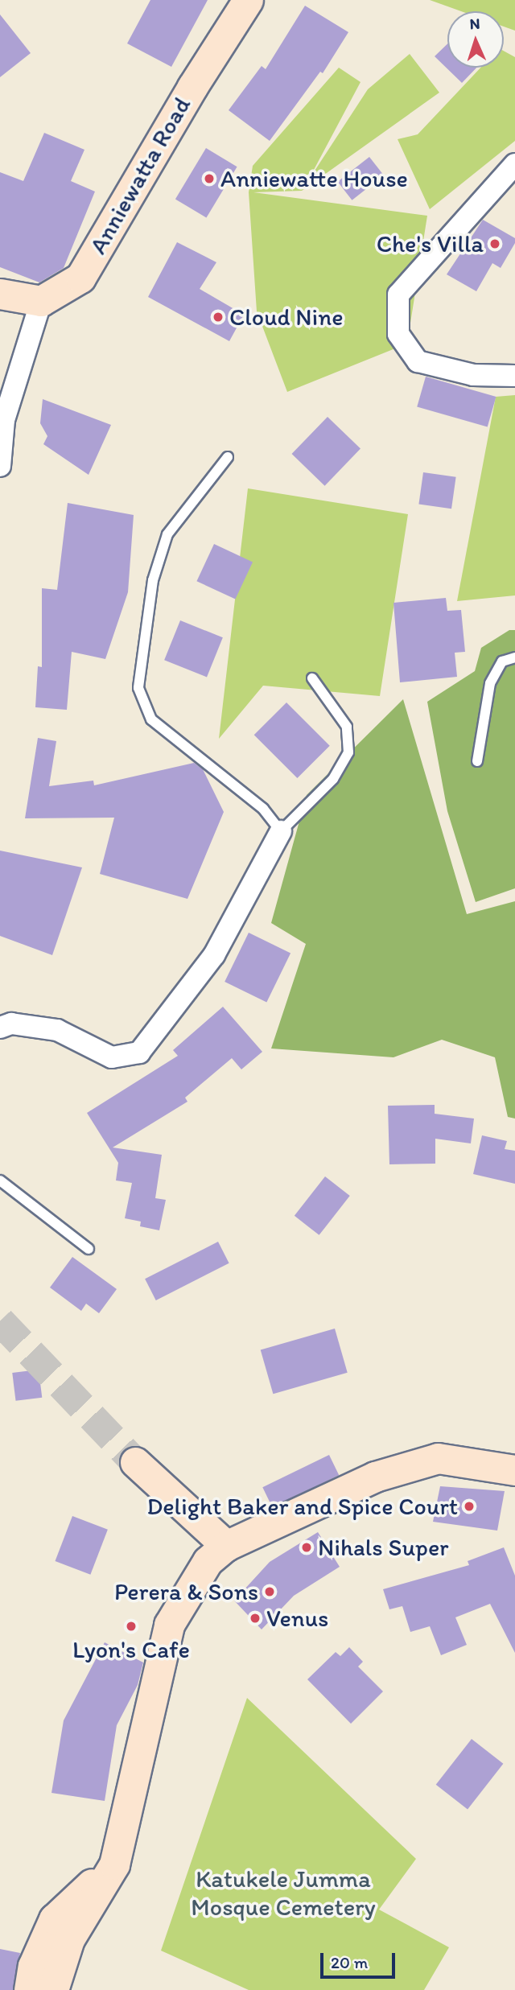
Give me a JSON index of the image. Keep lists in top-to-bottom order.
{
  "streets": {
    "street": ["Anniewatta Road"]
  },
  "parks": ["Katukele Jumma Mosque Cemetery"],
  "places": [
    "Anniewatte House",
    "Che's Villa",
    "Cloud Nine",
    "Delight Baker and Spice Court",
    "Nihals Super",
    "Perera & Sons",
    "Venus",
    "Lyon's Cafe"
  ],
  "scale_bar": "20 m",
  "north": "top"
}
